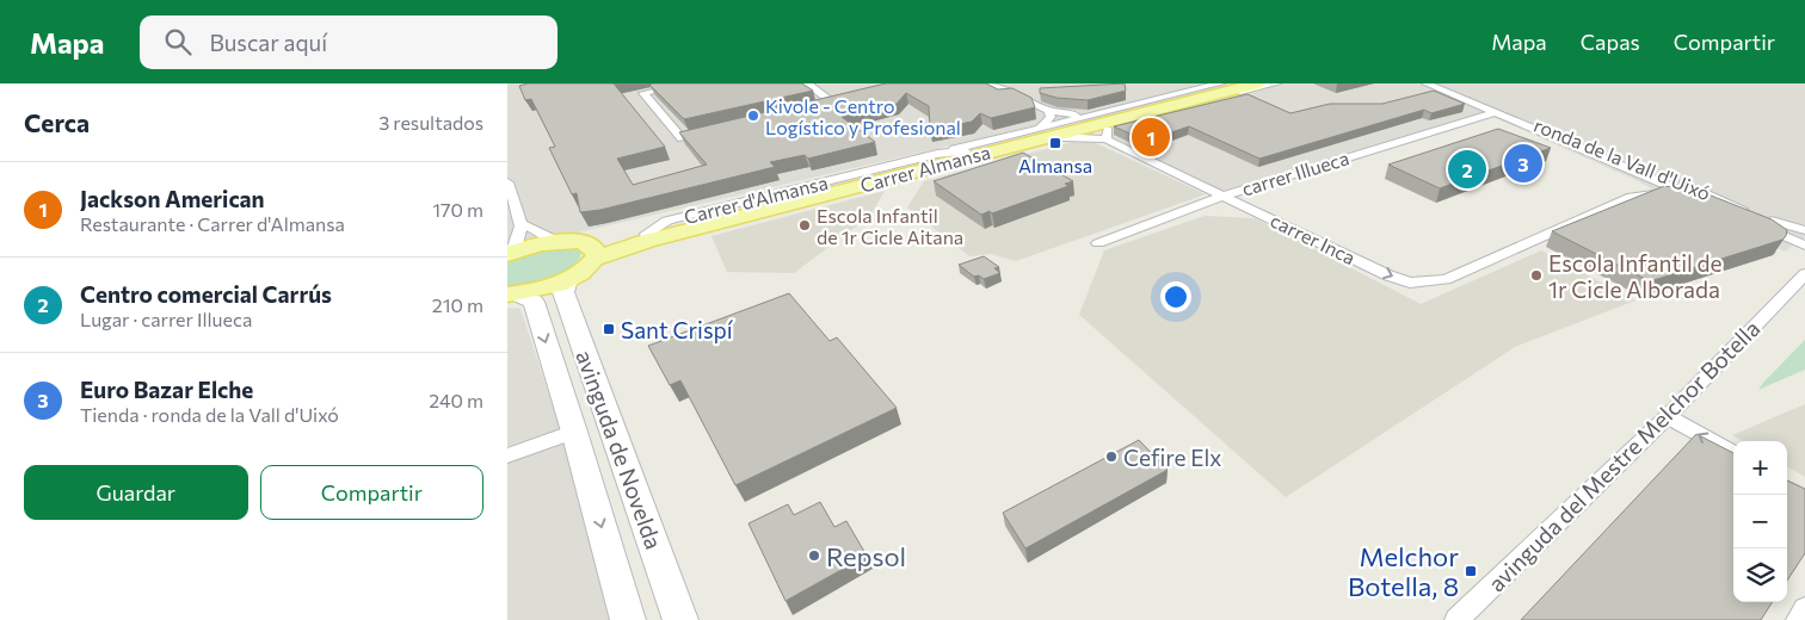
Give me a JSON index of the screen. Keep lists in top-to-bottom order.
{
  "streets": {
    "main road": ["Carrer Almansa", "avinguda de Novelda"],
    "street": [
      "ronda de la Vall d'Uixó",
      "carrer Illueca",
      "Carrer d'Almansa",
      "carrer Inca",
      "avinguda del Mestre Melchor Botella"
    ]
  },
  "crossings": [
    ["ronda de la Vall d'Uixó", "carrer Illueca"],
    ["Carrer Almansa", "Carrer d'Almansa"],
    ["carrer Illueca", "carrer Inca"]
  ],
  "one_way": ["carrer Inca"],
  "places": {
    "other": [
      "Kivole - Centro Logístico y Profesional",
      "Escola Infantil de 1r Cicle Aitana",
      "Escola Infantil de 1r Cicle Alborada",
      "Cefire Elx",
      "Repsol"
    ],
    "transit": ["Almansa", "Sant Crispí", "Melchor Botella, 8"]
  },
  "page": {
    "header": "Mapa",
    "search": "Buscar aquí",
    "nav": ["Mapa", "Capas", "Compartir"],
    "heading": ["Cerca", "3 resultados"],
    "pins": ["1", "3", "2"],
    "list": [
      {
        "mark": "1",
        "name": "Jackson American",
        "note": "Restaurante · Carrer d'Almansa",
        "value": "170 m"
      },
      {
        "mark": "2",
        "name": "Centro comercial Carrús",
        "note": "Lugar · carrer Illueca",
        "value": "210 m"
      },
      {
        "mark": "3",
        "name": "Euro Bazar Elche",
        "note": "Tienda · ronda de la Vall d'Uixó",
        "value": "240 m"
      }
    ],
    "map_buttons": ["+", "−"],
    "buttons": ["Guardar", "Compartir"]
  }
}
